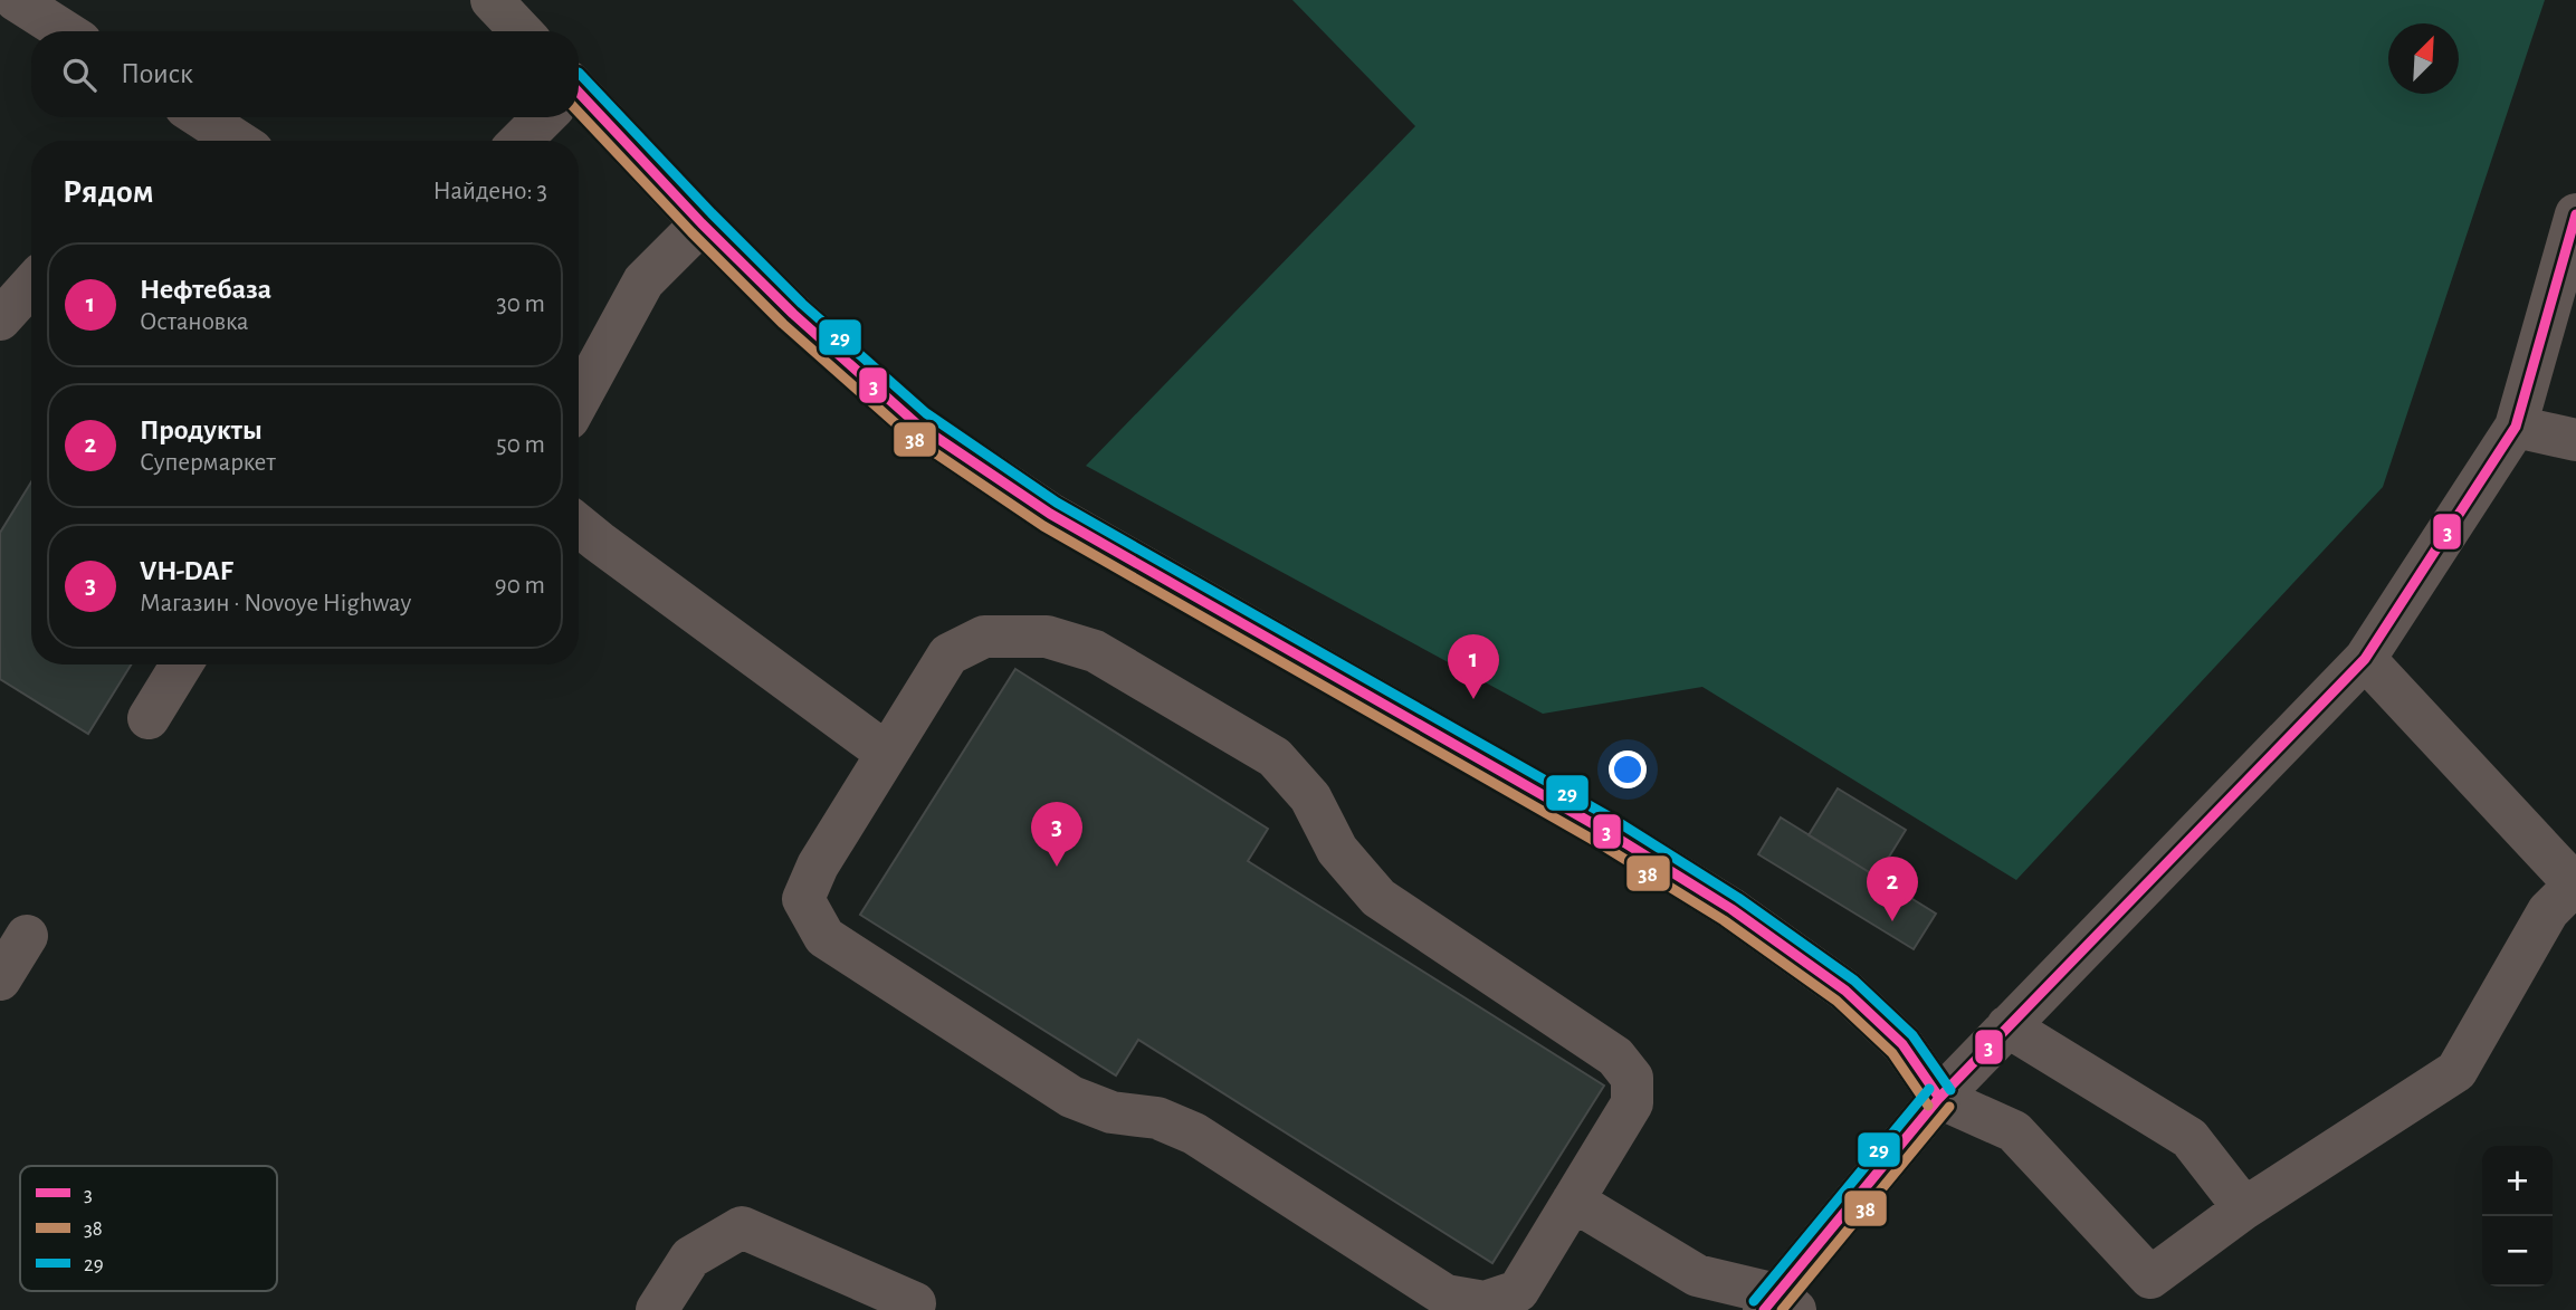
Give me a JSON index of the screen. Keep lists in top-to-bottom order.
{
  "lines": ["transit line 29", "transit line 3", "transit line 38"],
  "legend": ["3", "38", "29"],
  "north": "top right",
  "page": {
    "search": "Поиск",
    "heading": ["Рядом", "Найдено: 3"],
    "list": [
      {
        "mark": "1",
        "name": "Нефтебаза",
        "note": "Остановка",
        "value": "30 m"
      },
      {
        "mark": "2",
        "name": "Продукты",
        "note": "Супермаркет",
        "value": "50 m"
      },
      {
        "mark": "3",
        "name": "VH-DAF",
        "note": "Магазин · Novoye Highway",
        "value": "90 m"
      }
    ],
    "pins": ["1", "3", "2"],
    "map_buttons": ["+", "−"]
  }
}
